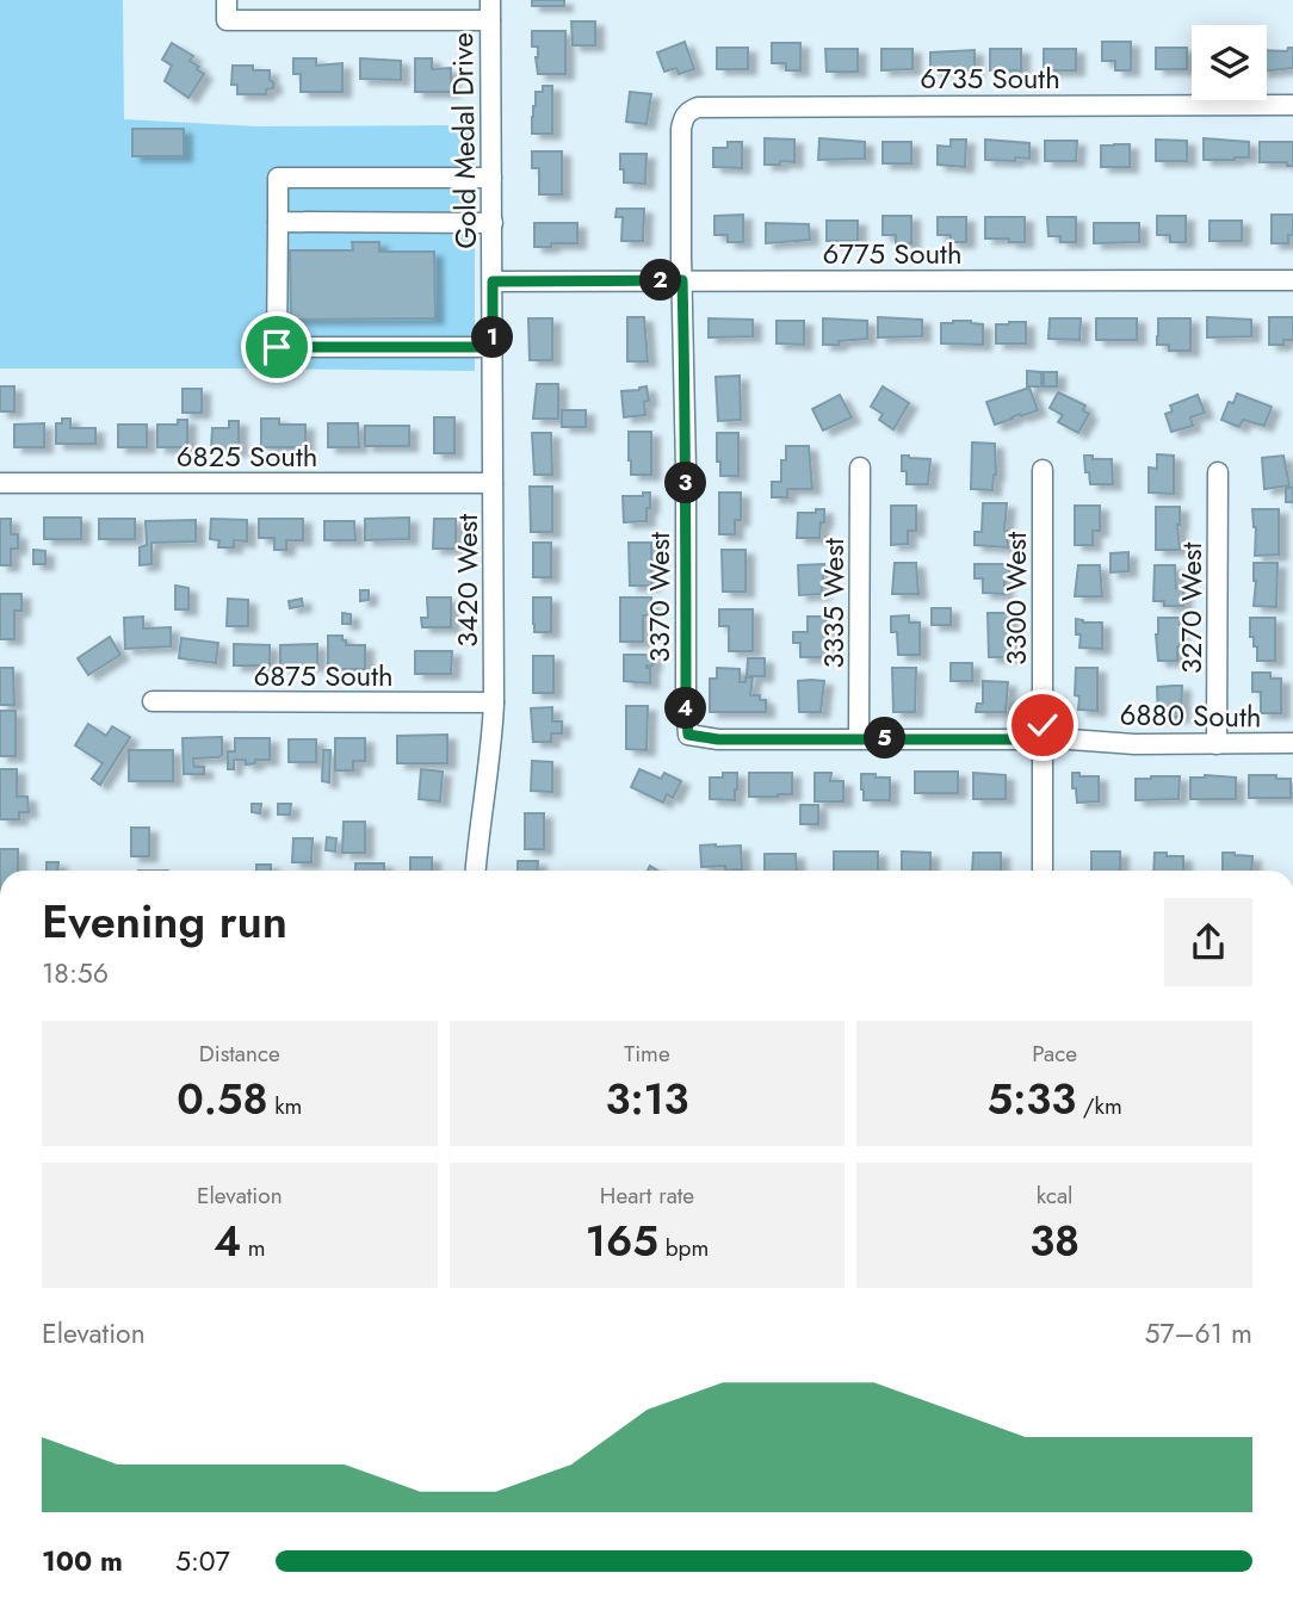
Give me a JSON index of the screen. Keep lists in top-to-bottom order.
{
  "streets": {
    "street": [
      "6735 South",
      "Gold Medal Drive",
      "6775 South",
      "6825 South",
      "3420 West",
      "3370 West",
      "3300 West",
      "3335 West",
      "3270 West",
      "6875 South",
      "6880 South"
    ]
  },
  "crossings": [
    ["6735 South", "3370 West"],
    ["Gold Medal Drive", "6775 South"],
    ["Gold Medal Drive", "3420 West"],
    ["6775 South", "3420 West"],
    ["6775 South", "3370 West"],
    ["6825 South", "3420 West"],
    ["3420 West", "6875 South"],
    ["3370 West", "6880 South"],
    ["3300 West", "6880 South"],
    ["3335 West", "6880 South"],
    ["3270 West", "6880 South"]
  ],
  "page": {
    "pins": [
      "2",
      "1",
      "3",
      "4",
      "5"
    ],
    "heading": ["Evening run", "18:56"],
    "stats": [
      ["Distance", "0.58 km"],
      ["Time", "3:13"],
      ["Pace", "5:33 /km"],
      ["Elevation", "4 m"],
      ["Heart rate", "165 bpm"],
      ["kcal", "38"]
    ],
    "chart": ["Elevation", "57–61 m"],
    "list": [
      {
        "name": "100 m",
        "note": "5:07"
      }
    ]
  }
}
